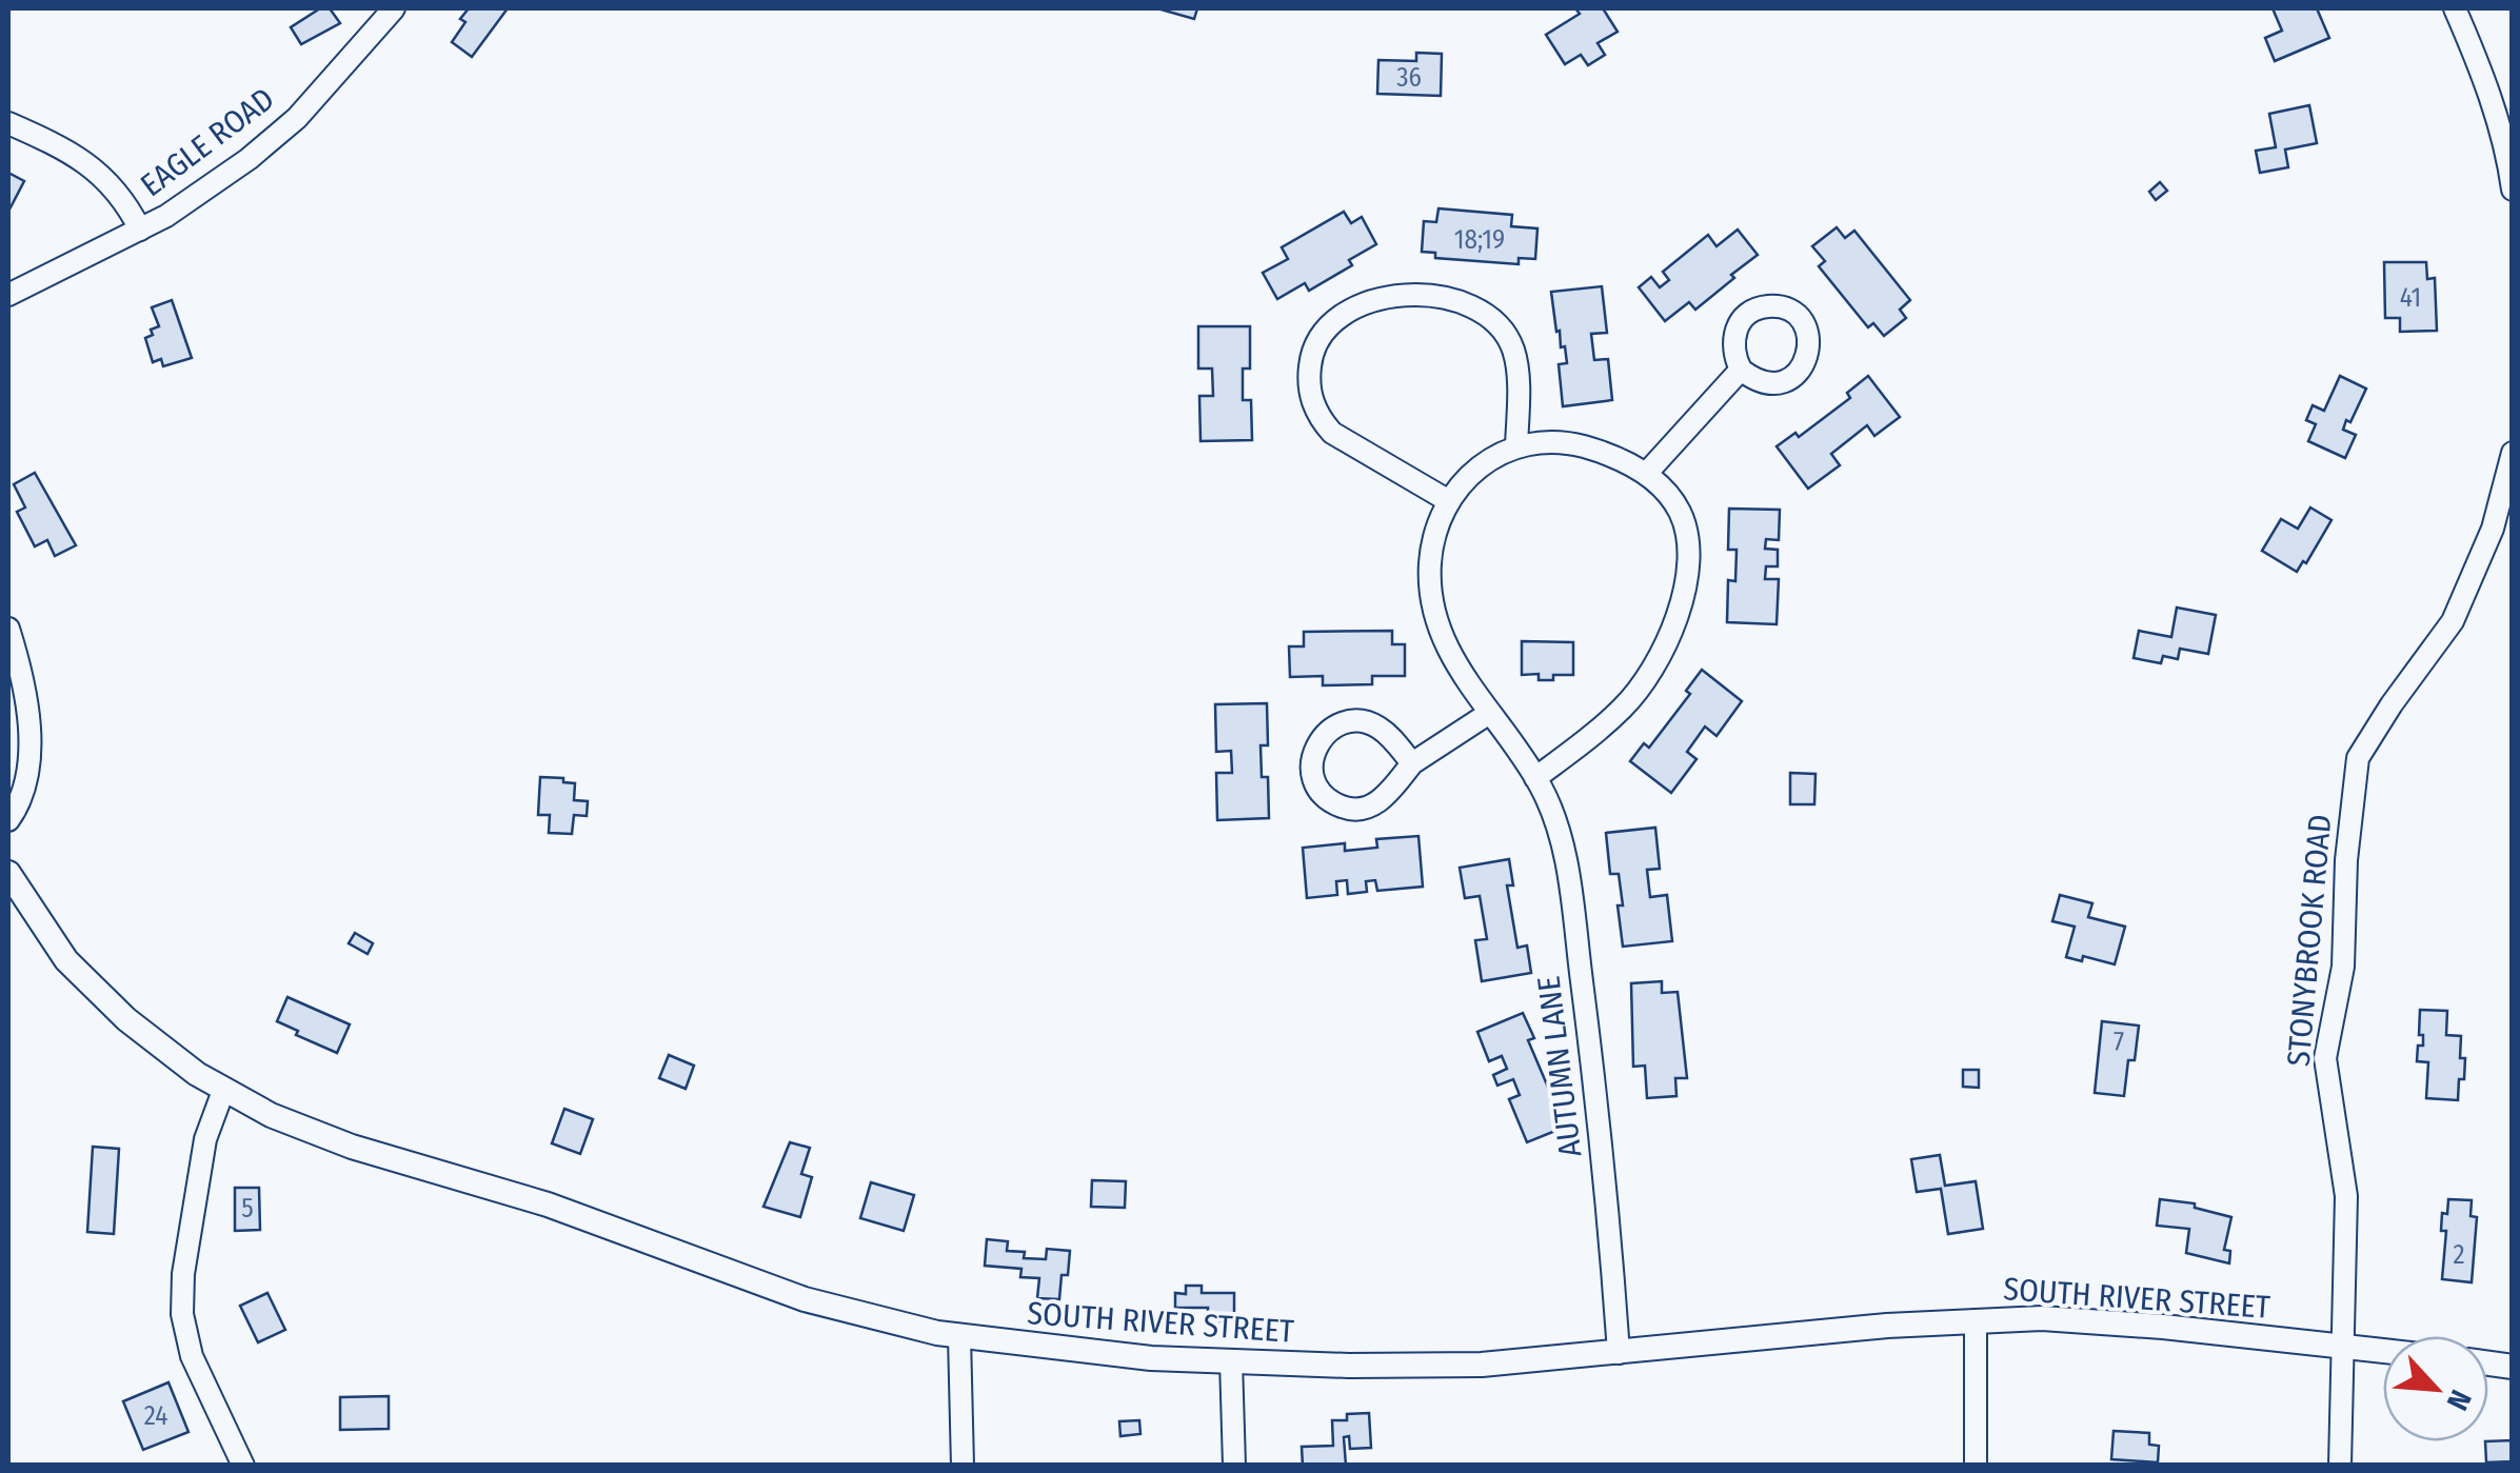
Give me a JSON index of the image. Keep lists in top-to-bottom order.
{
  "streets": {
    "street": [
      "EAGLE ROAD",
      "STONYBROOK ROAD",
      "AUTUMN LANE",
      "SOUTH RIVER STREET"
    ]
  },
  "crossings": [
    ["STONYBROOK ROAD", "SOUTH RIVER STREET"],
    ["AUTUMN LANE", "SOUTH RIVER STREET"]
  ],
  "house_numbers": [
    "36",
    "18;19",
    "41",
    "7",
    "5",
    "2",
    "24"
  ],
  "north": "bottom right"
}
